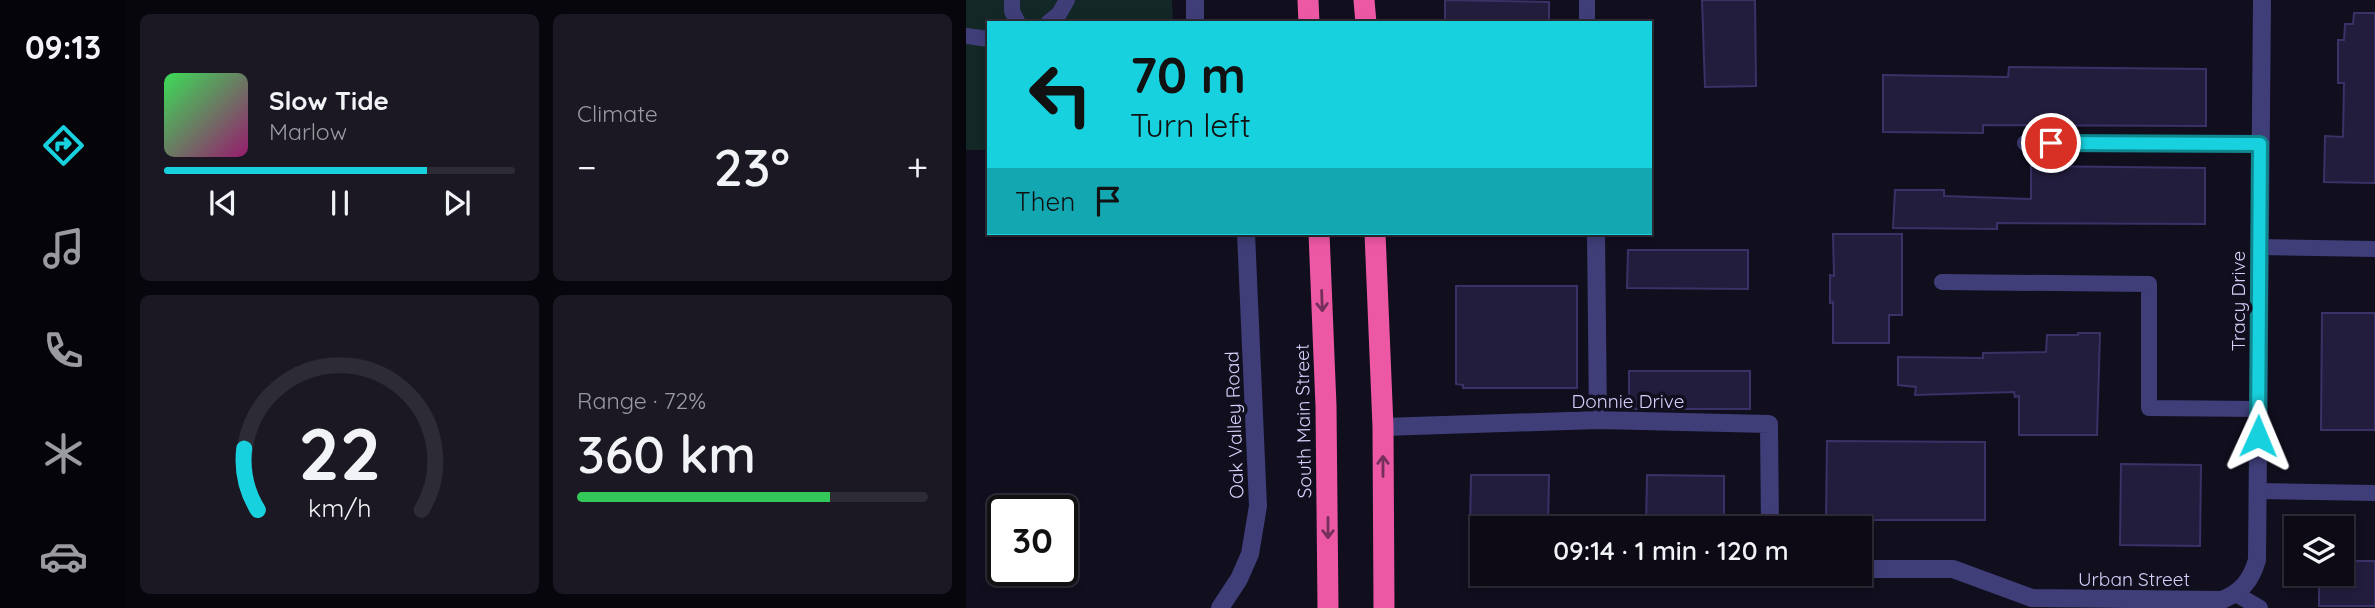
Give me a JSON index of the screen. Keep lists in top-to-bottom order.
{
  "streets": {
    "highway": ["South Main Street"],
    "street": [
      "Tracy Drive",
      "Donnie Drive",
      "Oak Valley Road",
      "Urban Street"
    ]
  },
  "crossings": [
    ["Tracy Drive", "Urban Street"]
  ],
  "page": {
    "tabs": "09:13",
    "tile": [
      "Climate",
      ["Range · 72%", "360 km"]
    ],
    "turn": ["70 m", "Turn left"],
    "song": ["Slow Tide", "Marlow"],
    "heat": ["−", "23°", "+"],
    "then": "Then",
    "limit": "30",
    "trip": "09:14 · 1 min · 120 m",
    "gauge": ["22", "km/h"]
  }
}
